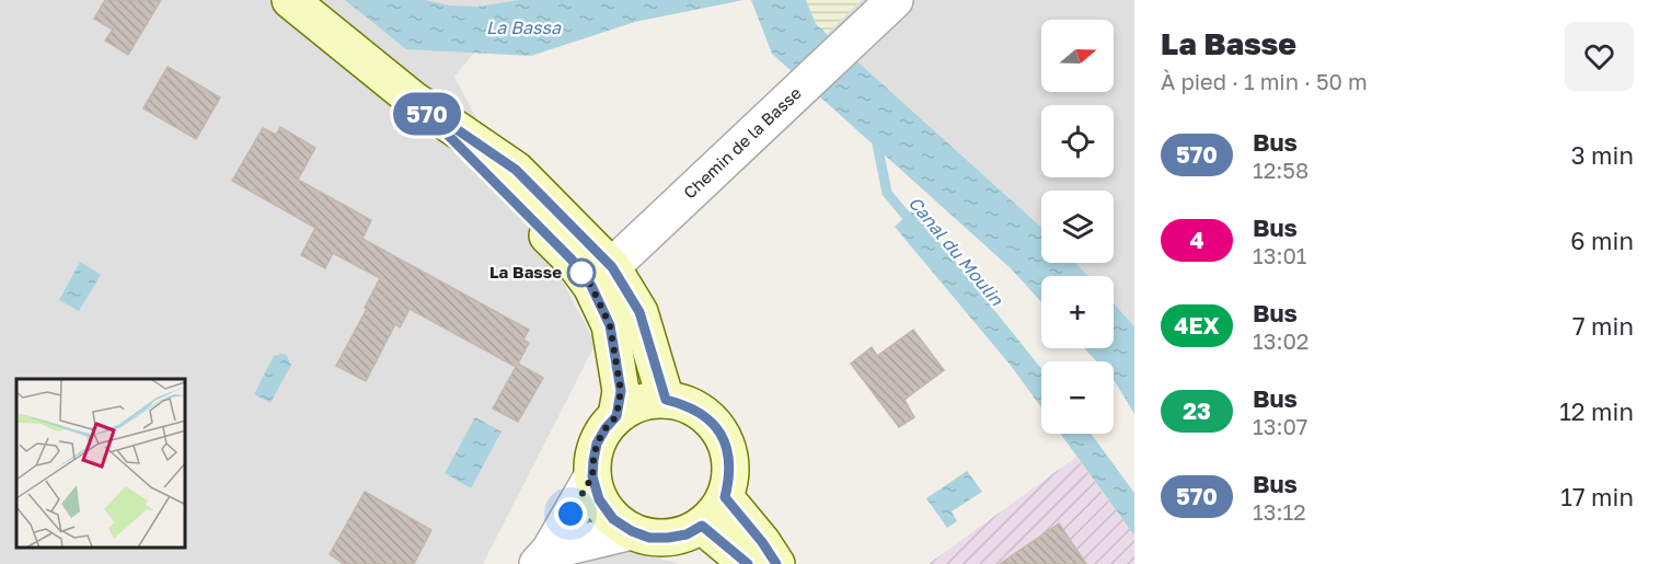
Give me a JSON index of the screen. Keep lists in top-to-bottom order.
{
  "streets": {
    "street": ["Chemin de la Basse"]
  },
  "water": ["La Bassa", "Canal du Moulin"],
  "places": ["La Basse"],
  "lines": ["bus line 570"],
  "north": "right",
  "page": {
    "on_map": "570",
    "heading": ["La Basse", "À pied · 1 min · 50 m"],
    "map_buttons": ["+", "−"],
    "list": [
      {
        "mark": "570",
        "name": "Bus",
        "note": "12:58",
        "value": "3 min"
      },
      {
        "mark": "4",
        "name": "Bus",
        "note": "13:01",
        "value": "6 min"
      },
      {
        "mark": "4EX",
        "name": "Bus",
        "note": "13:02",
        "value": "7 min"
      },
      {
        "mark": "23",
        "name": "Bus",
        "note": "13:07",
        "value": "12 min"
      },
      {
        "mark": "570",
        "name": "Bus",
        "note": "13:12",
        "value": "17 min"
      }
    ]
  }
}
